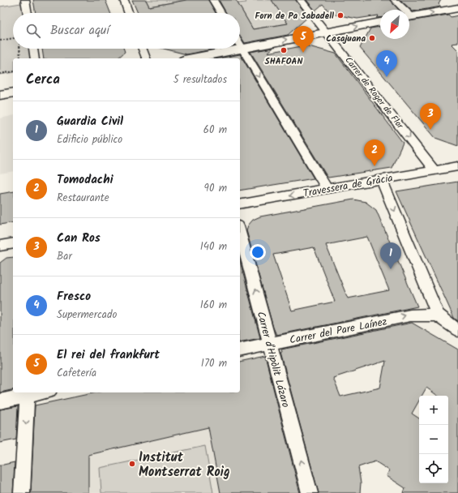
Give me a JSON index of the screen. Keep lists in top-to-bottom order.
{
  "streets": {
    "street": [
      "Carrer de Roger de Flor",
      "Travessera de Gràcia",
      "Carrer del Pare Laínez",
      "Carrer d'Hipòlit Lázaro"
    ]
  },
  "crossings": [
    ["Carrer de Roger de Flor", "Travessera de Gràcia"],
    ["Carrer del Pare Laínez", "Carrer d'Hipòlit Lázaro"]
  ],
  "one_way": ["Travessera de Gràcia", "Carrer del Pare Laínez", "Carrer d'Hipòlit Lázaro"],
  "places": [
    "Forn de Pa Sabadell",
    "Casajuana",
    "SHAFOAN",
    "Institut Montserrat Roig"
  ],
  "north": "bottom left",
  "page": {
    "search": "Buscar aquí",
    "pins": [
      "5",
      "4",
      "3",
      "2",
      "1"
    ],
    "heading": ["Cerca", "5 resultados"],
    "list": [
      {
        "mark": "1",
        "name": "Guardia Civil",
        "note": "Edificio público",
        "value": "60 m"
      },
      {
        "mark": "2",
        "name": "Tomodachi",
        "note": "Restaurante",
        "value": "90 m"
      },
      {
        "mark": "3",
        "name": "Can Ros",
        "note": "Bar",
        "value": "140 m"
      },
      {
        "mark": "4",
        "name": "Fresco",
        "note": "Supermercado",
        "value": "160 m"
      },
      {
        "mark": "5",
        "name": "El rei del frankfurt",
        "note": "Cafetería",
        "value": "170 m"
      }
    ],
    "map_buttons": ["+", "−"]
  }
}
